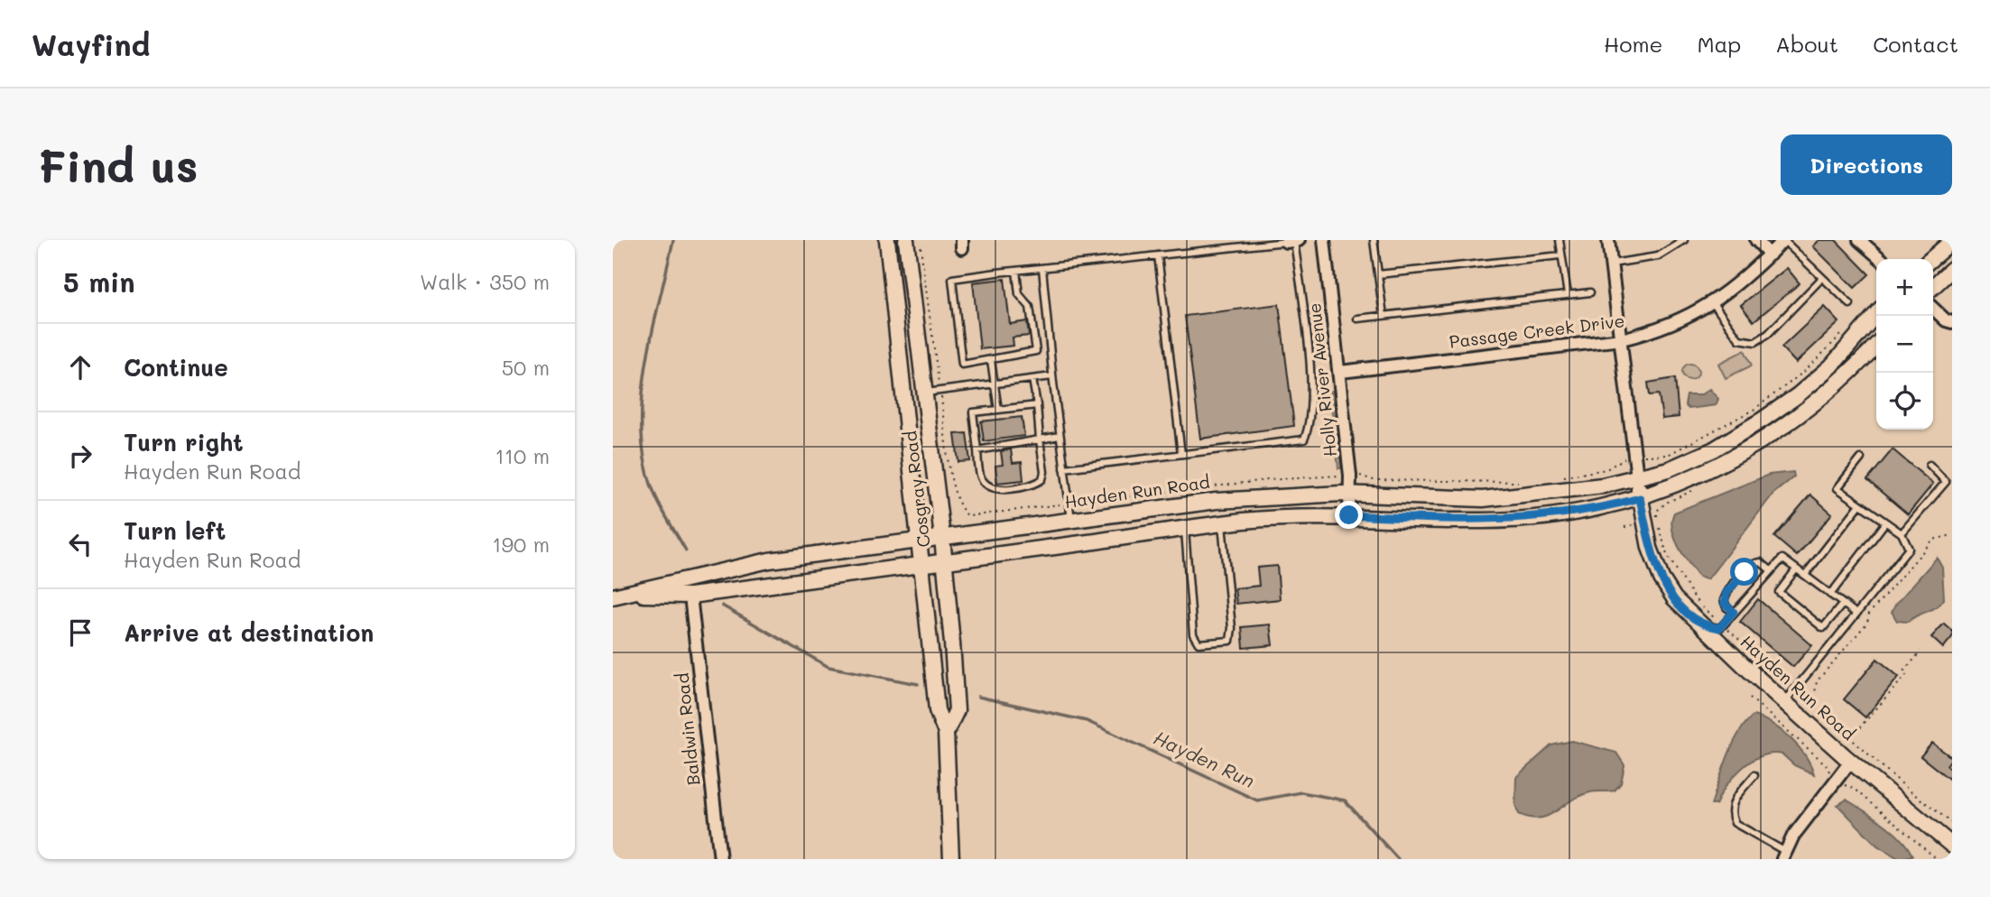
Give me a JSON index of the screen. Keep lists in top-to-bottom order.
{
  "streets": {
    "main road": ["Cosgray Road", "Hayden Run Road"],
    "street": ["Passage Creek Drive", "Holly River Avenue", "Baldwin Road"]
  },
  "crossings": [
    ["Passage Creek Drive", "Holly River Avenue"],
    ["Holly River Avenue", "Hayden Run Road"],
    ["Cosgray Road", "Hayden Run Road"],
    ["Hayden Run Road", "Baldwin Road"]
  ],
  "water": ["Hayden Run"],
  "page": {
    "header": "Wayfind",
    "nav": [
      "Home",
      "Map",
      "About",
      "Contact"
    ],
    "buttons": "Directions",
    "title": "Find us",
    "heading": ["5 min", "Walk · 350 m"],
    "map_buttons": ["+", "−"],
    "list": [
      ["Continue", "50 m"],
      ["Turn right", "Hayden Run Road", "110 m"],
      ["Turn left", "Hayden Run Road", "190 m"],
      "Arrive at destination"
    ]
  }
}
